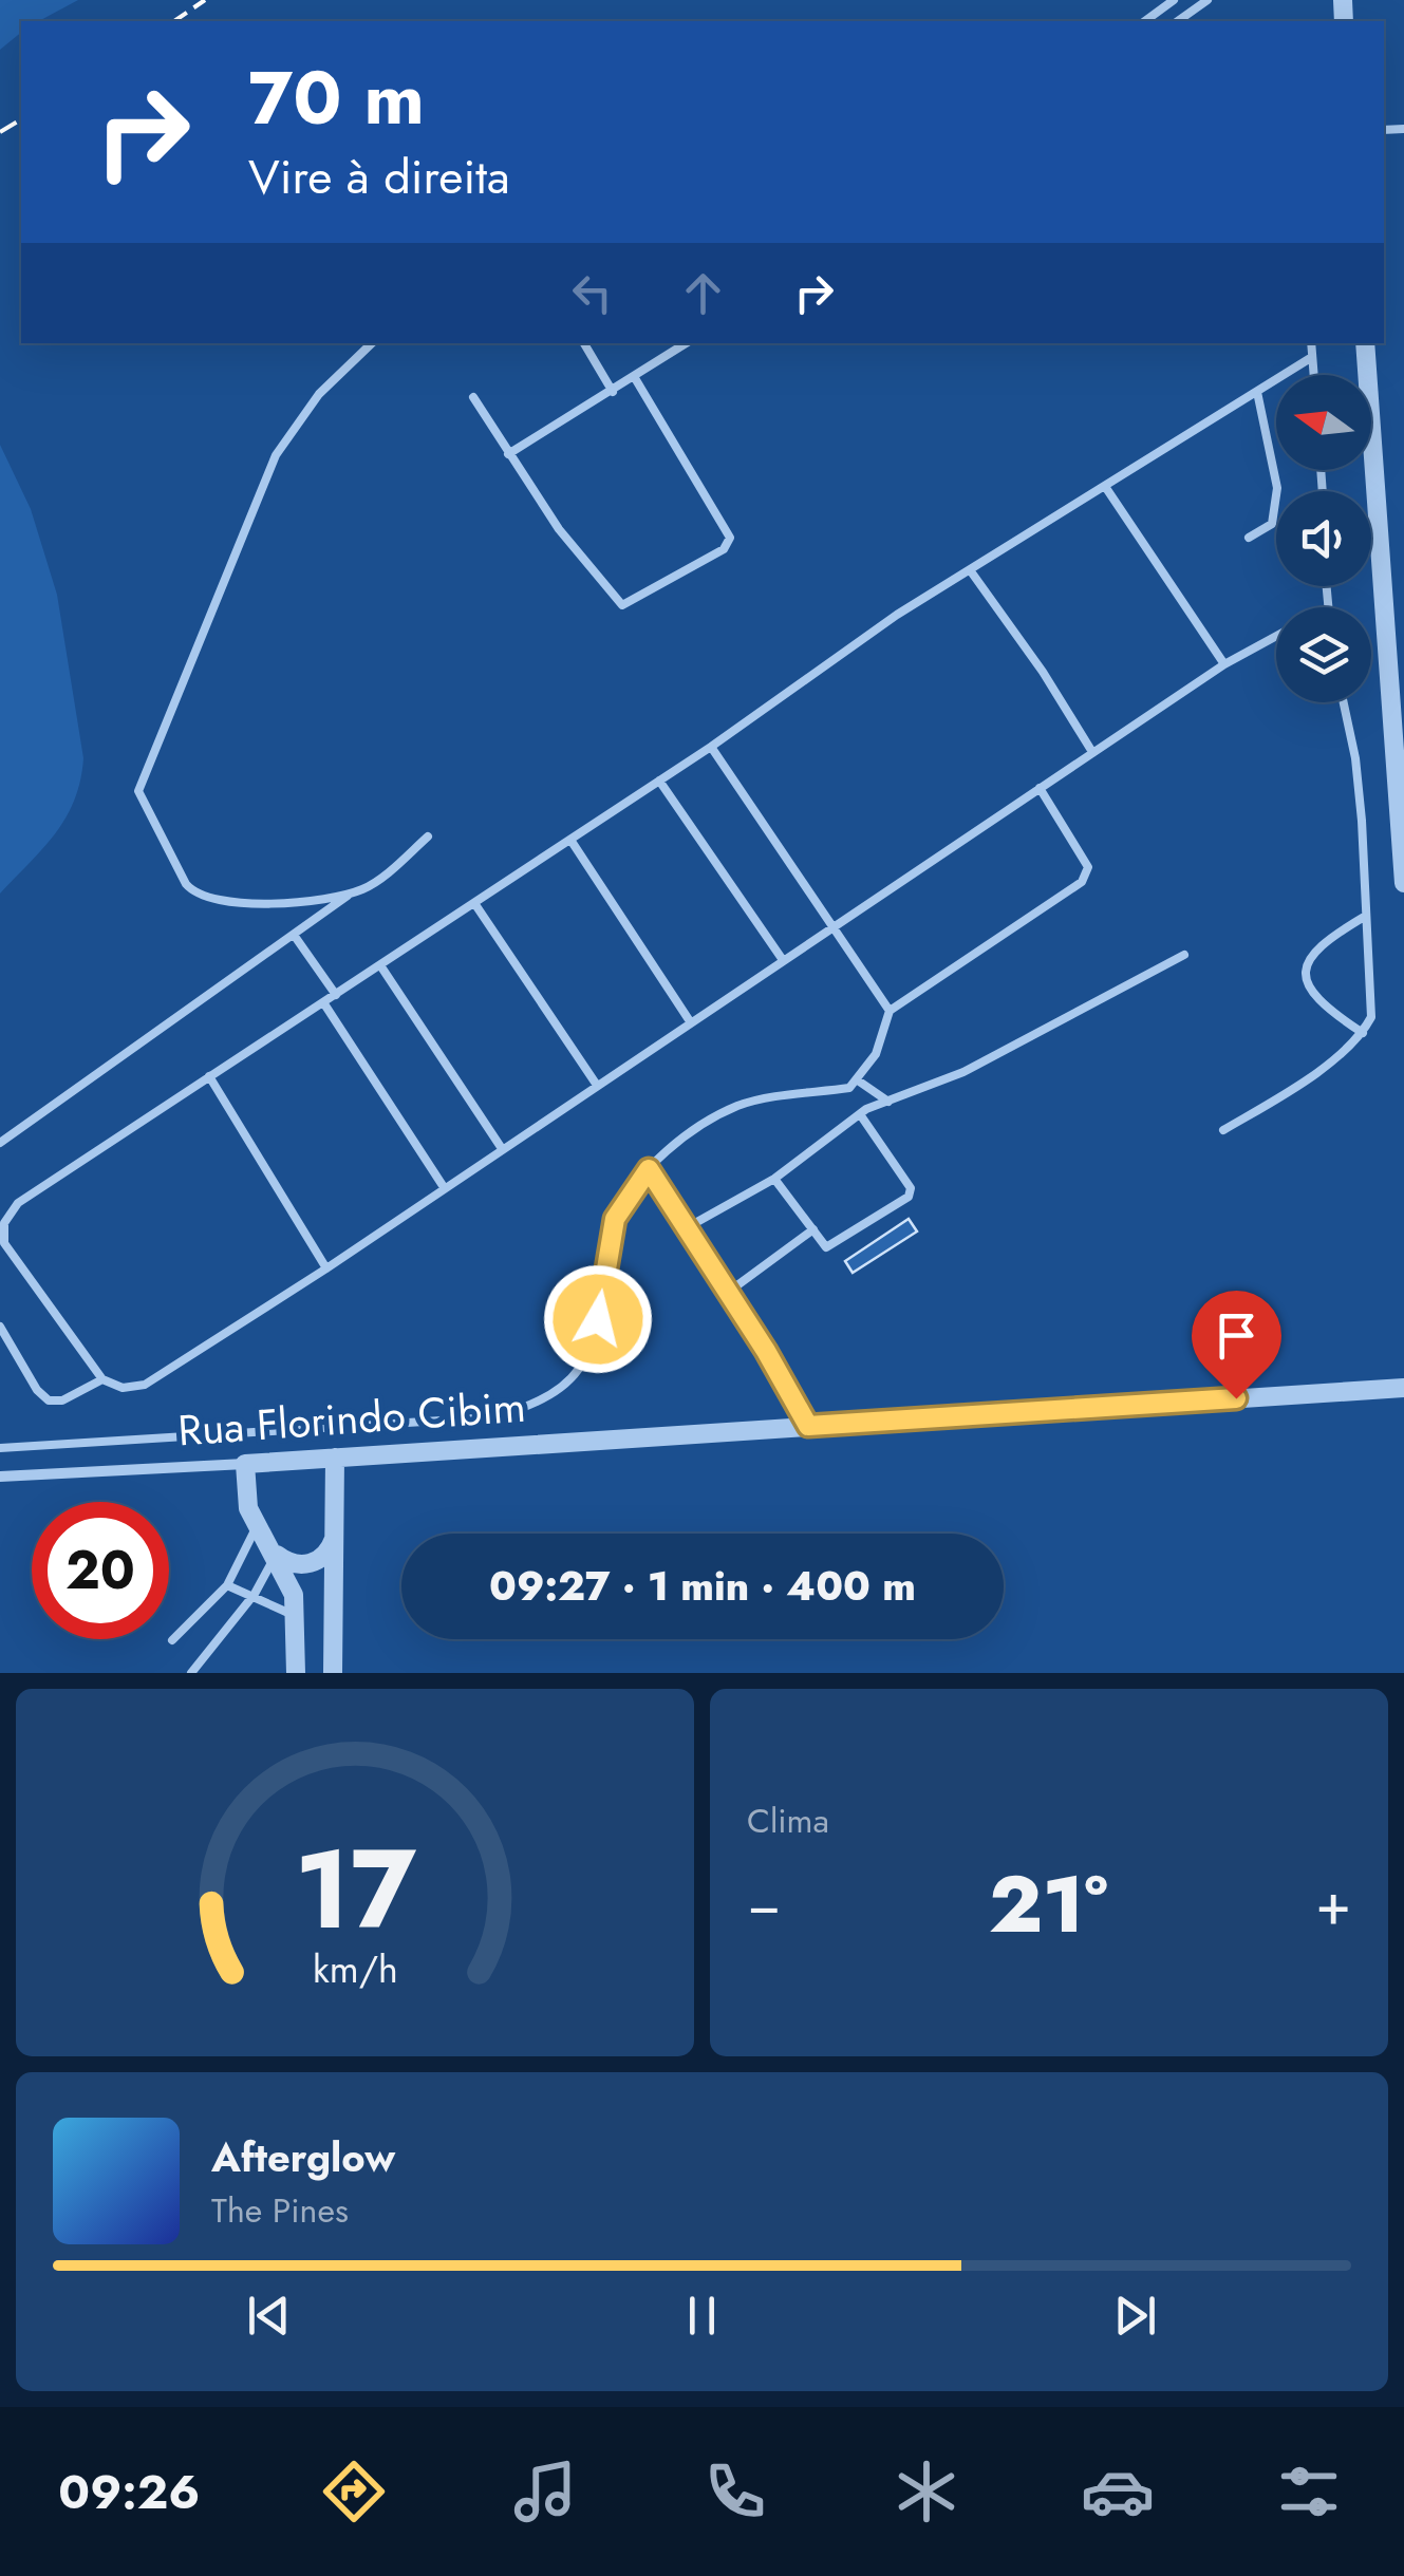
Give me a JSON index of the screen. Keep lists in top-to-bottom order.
{
  "streets": {
    "street": ["Rua Florindo Cibim"]
  },
  "north": "left",
  "page": {
    "turn": ["70 m", "Vire à direita"],
    "limit": "20",
    "trip": "09:27 · 1 min · 400 m",
    "tile": "Clima",
    "heat": ["−", "21°", "+"],
    "song": ["Afterglow", "The Pines"],
    "tabs": "09:26",
    "gauge": ["17", "km/h"]
  }
}
